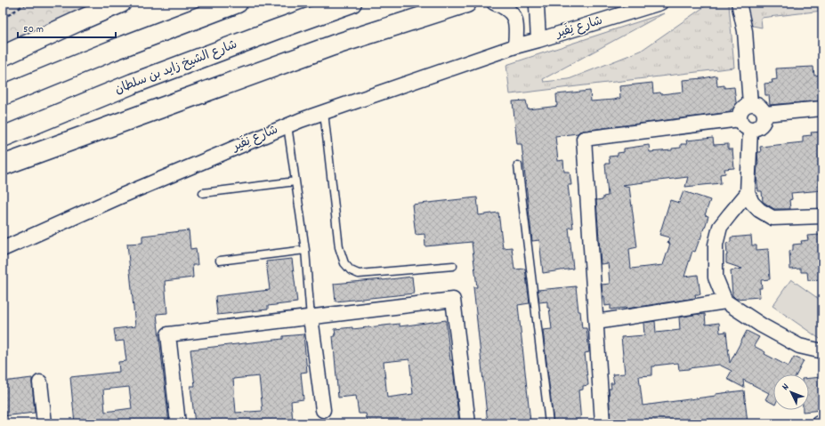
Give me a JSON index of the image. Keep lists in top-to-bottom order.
{
  "streets": {
    "main road": ["شارع الشيخ زايد بن سلطان"],
    "street": ["شارع نِفَير"]
  },
  "scale_bar": "50 m",
  "north": "top left"
}
